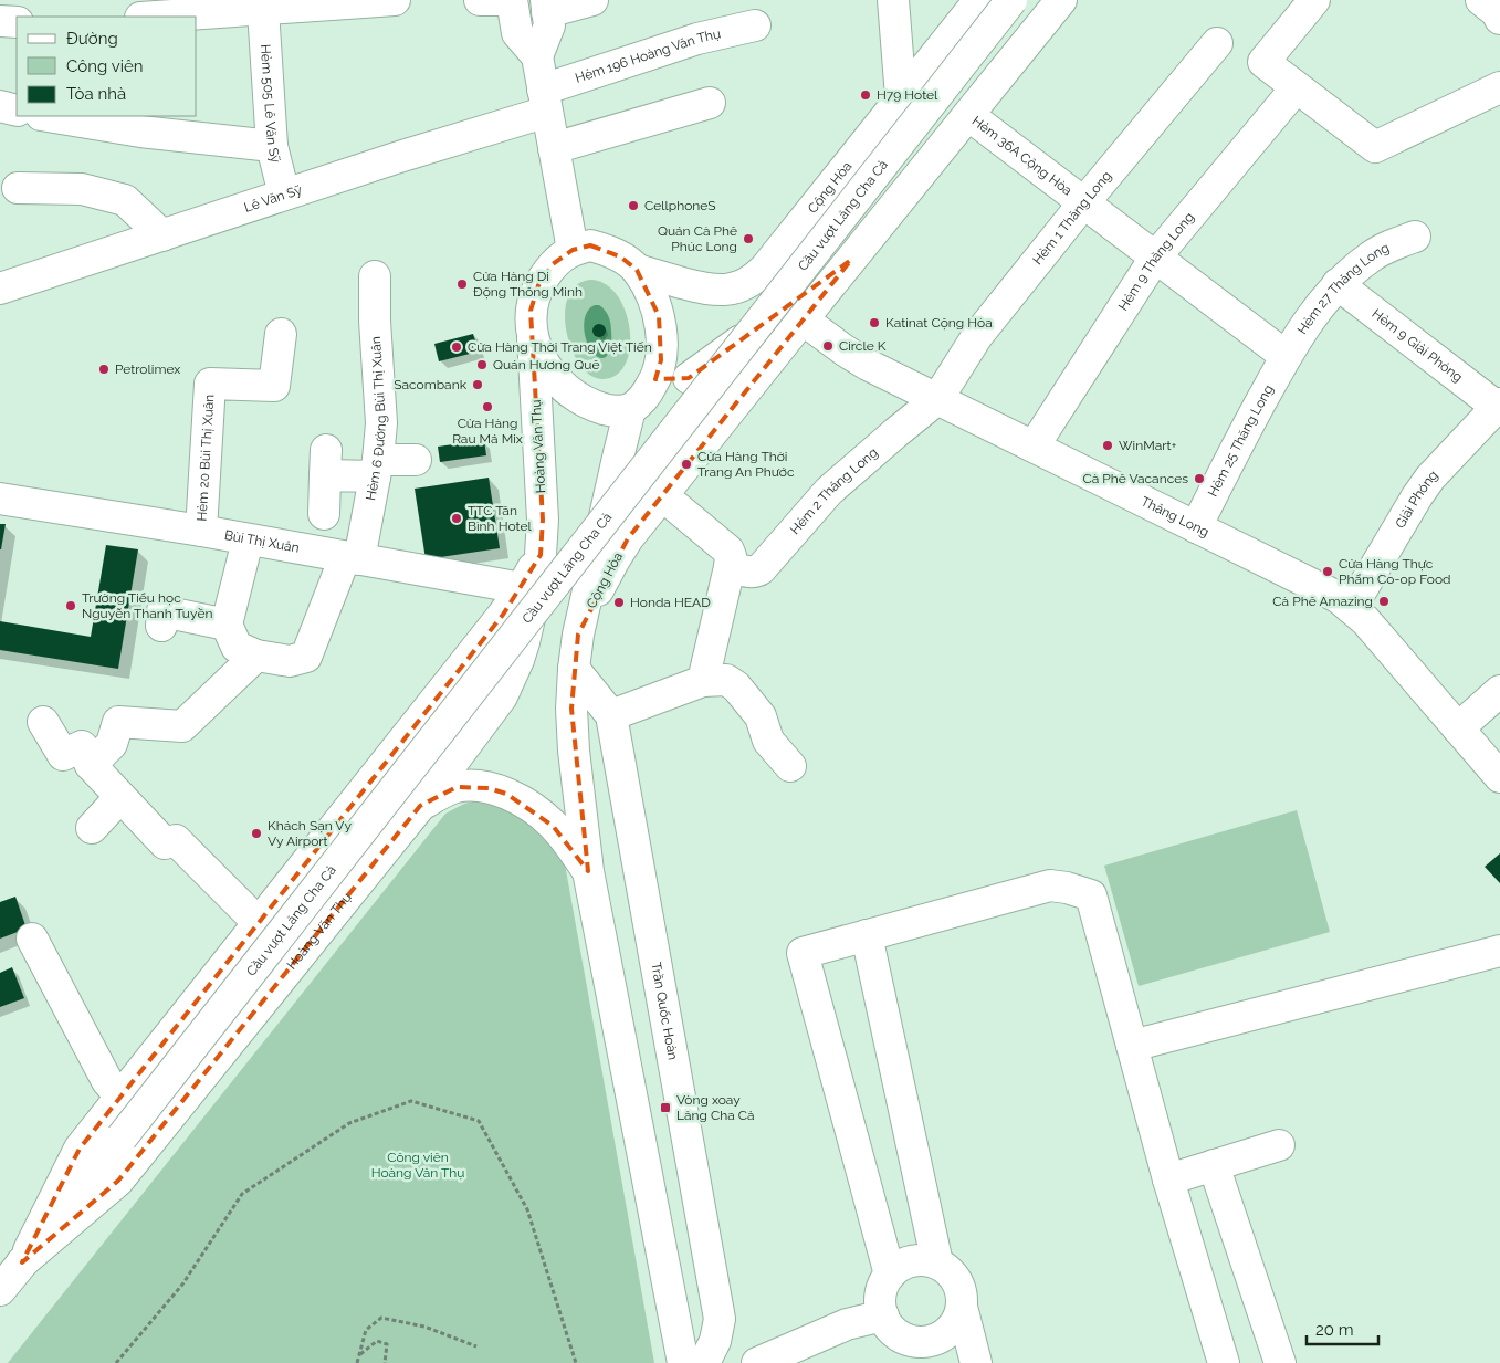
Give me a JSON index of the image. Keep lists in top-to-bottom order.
{
  "streets": {
    "main road": [
      "Hẻm 196 Hoàng Văn Thụ",
      "Hẻm 505 Lê Văn Sỹ",
      "Hẻm 36A Cộng Hòa",
      "Cộng Hòa",
      "Lê Văn Sỹ",
      "Cầu vượt Lăng Cha Cả",
      "Hẻm 1 Thăng Long",
      "Hẻm 9 Thăng Long",
      "Hẻm 27 Thăng Long",
      "Hẻm 9 Giải Phóng",
      "Hẻm 6 Đường Bùi Thị Xuân",
      "Hẻm 25 Thăng Long",
      "Hoàng Văn Thụ",
      "Hẻm 20 Bùi Thị Xuân",
      "Hẻm 2 Thăng Long",
      "Giải Phóng",
      "Thăng Long",
      "Bùi Thị Xuân",
      "Trần Quốc Hoàn"
    ]
  },
  "crossings": [
    ["Hẻm 196 Hoàng Văn Thụ", "Lê Văn Sỹ"],
    ["Hẻm 505 Lê Văn Sỹ", "Lê Văn Sỹ"],
    ["Hẻm 36A Cộng Hòa", "Cộng Hòa"],
    ["Hẻm 36A Cộng Hòa", "Hẻm 1 Thăng Long"],
    ["Hẻm 36A Cộng Hòa", "Hẻm 9 Thăng Long"],
    ["Hẻm 36A Cộng Hòa", "Hẻm 27 Thăng Long"],
    ["Hẻm 36A Cộng Hòa", "Hẻm 25 Thăng Long"],
    ["Cộng Hòa", "Hoàng Văn Thụ"],
    ["Cộng Hòa", "Thăng Long"],
    ["Cầu vượt Lăng Cha Cả", "Hoàng Văn Thụ"],
    ["Hẻm 1 Thăng Long", "Hẻm 2 Thăng Long"],
    ["Hẻm 1 Thăng Long", "Thăng Long"],
    ["Hẻm 9 Thăng Long", "Thăng Long"],
    ["Hẻm 27 Thăng Long", "Hẻm 9 Giải Phóng"],
    ["Hẻm 27 Thăng Long", "Hẻm 25 Thăng Long"],
    ["Hẻm 9 Giải Phóng", "Giải Phóng"],
    ["Hẻm 6 Đường Bùi Thị Xuân", "Bùi Thị Xuân"],
    ["Hẻm 25 Thăng Long", "Thăng Long"],
    ["Hoàng Văn Thụ", "Bùi Thị Xuân"],
    ["Hẻm 20 Bùi Thị Xuân", "Bùi Thị Xuân"],
    ["Hẻm 2 Thăng Long", "Thăng Long"],
    ["Giải Phóng", "Thăng Long"]
  ],
  "parks": ["Công viên Hoàng Văn Thụ"],
  "places": {
    "other": [
      "H79 Hotel",
      "CellphoneS",
      "Quán Cà Phê Phúc Long",
      "Cửa Hàng Di Động Thông Minh",
      "Katinat Cộng Hòa",
      "Circle K",
      "Cửa Hàng Thời Trang Việt Tiến",
      "Quán Hương Quê",
      "Petrolimex",
      "Sacombank",
      "Cửa Hàng Rau Má Mix",
      "WinMart+",
      "Cửa Hàng Thời Trang An Phước",
      "Cà Phê Vacances",
      "TTC Tân Bình Hotel",
      "Cửa Hàng Thực Phẩm Co-op Food",
      "Cà Phê Amazing",
      "Honda HEAD",
      "Trường Tiểu học Nguyễn Thanh Tuyền",
      "Khách Sạn Vy Vy Airport"
    ],
    "transit": ["Vòng xoay Lăng Cha Cả"]
  },
  "legend": ["Đường", "Công viên", "Tòa nhà"],
  "scale_bar": "20 m"
}
